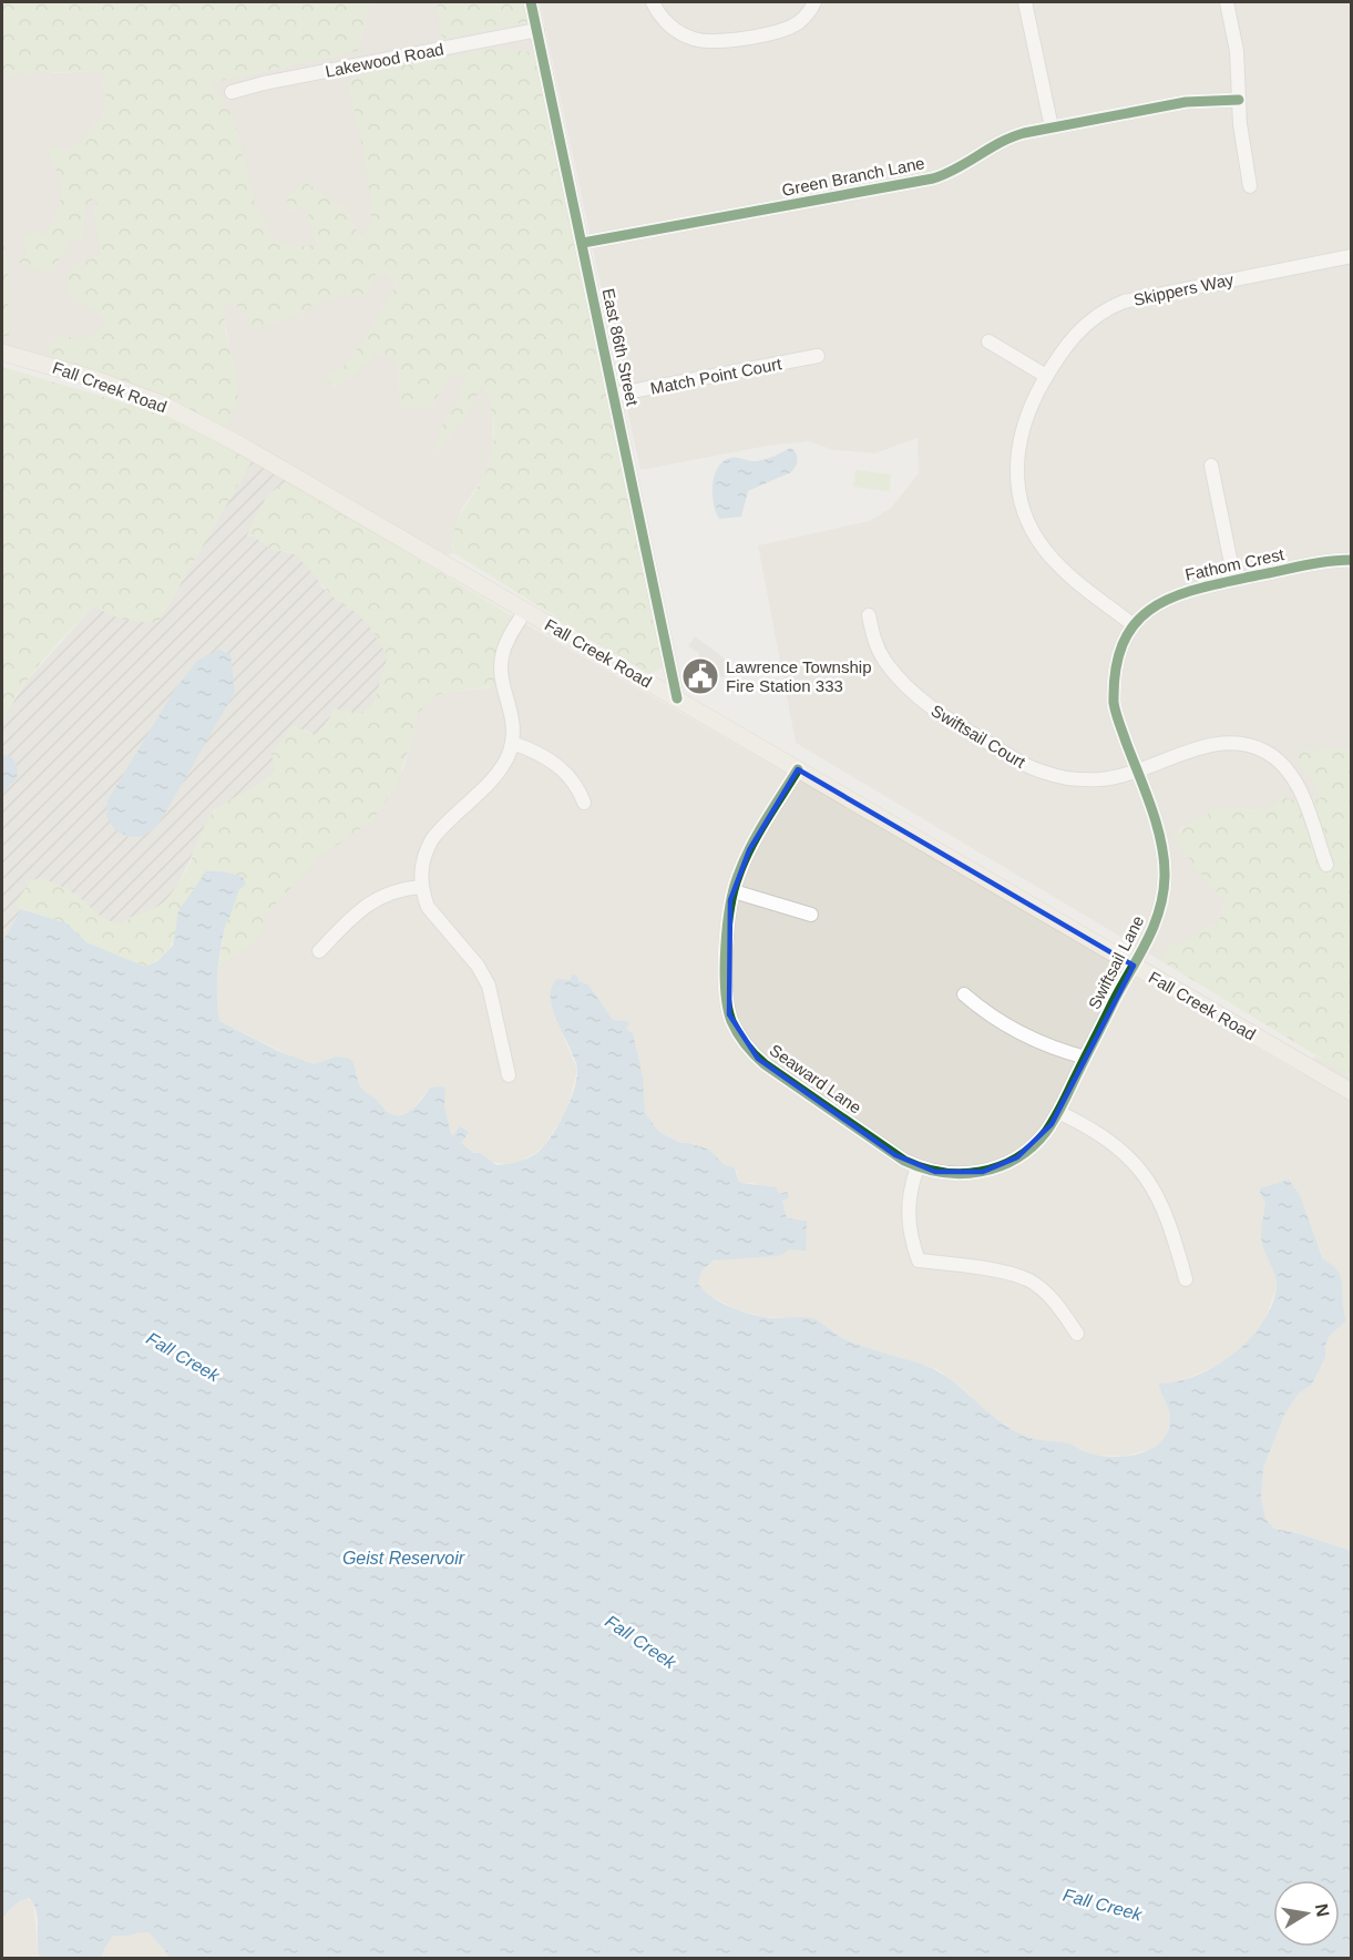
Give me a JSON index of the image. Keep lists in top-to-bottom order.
{
  "streets": {
    "main road": ["Fall Creek Road"],
    "street": [
      "Lakewood Road",
      "Green Branch Lane",
      "Skippers Way",
      "East 86th Street",
      "Match Point Court",
      "Fathom Crest",
      "Swiftsail Court",
      "Swiftsail Lane",
      "Seaward Lane"
    ]
  },
  "crossings": [
    ["Lakewood Road", "East 86th Street"],
    ["Green Branch Lane", "East 86th Street"],
    ["Skippers Way", "Fathom Crest"],
    ["Skippers Way", "Swiftsail Lane"],
    ["East 86th Street", "Match Point Court"],
    ["East 86th Street", "Fall Creek Road"],
    ["Fall Creek Road", "Swiftsail Lane"],
    ["Fall Creek Road", "Seaward Lane"],
    ["Fathom Crest", "Swiftsail Lane"],
    ["Swiftsail Court", "Swiftsail Lane"],
    ["Swiftsail Lane", "Seaward Lane"]
  ],
  "water": ["Fall Creek", "Geist Reservoir"],
  "places": {
    "public building": ["Lawrence Township Fire Station 333"]
  },
  "north": "right"
}
